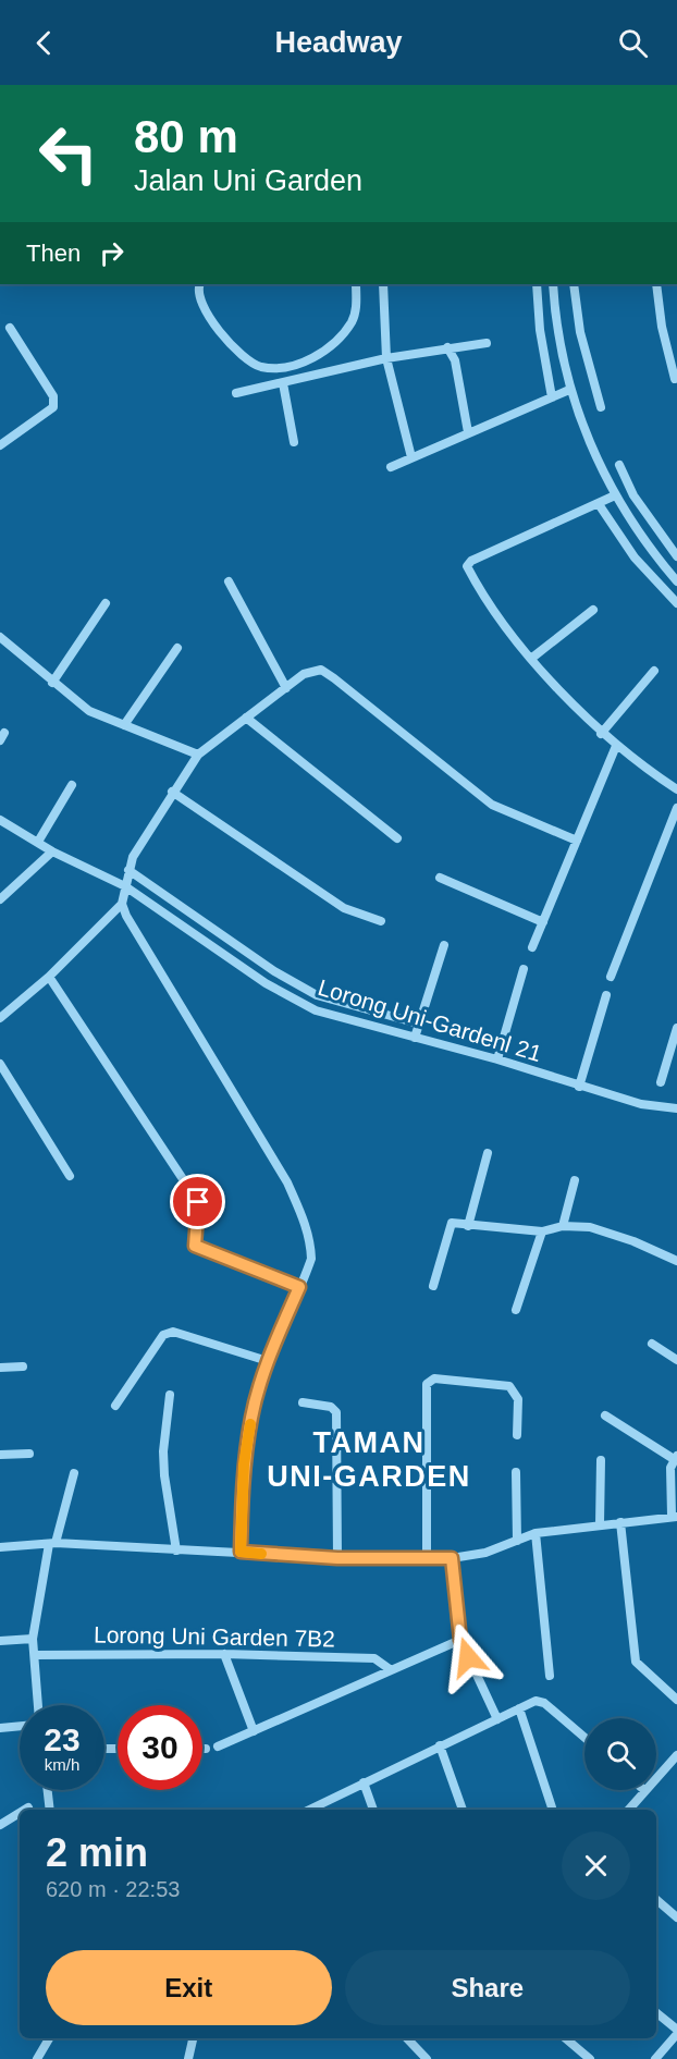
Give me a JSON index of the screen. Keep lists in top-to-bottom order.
{
  "streets": {
    "street": ["Lorong Uni-Gardenl 21", "Lorong Uni Garden 7B2"]
  },
  "districts": ["TAMAN UNI-GARDEN"],
  "page": {
    "header": "Headway",
    "turn": ["80 m", "Jalan Uni Garden"],
    "then": "Then",
    "speed": "23 km/h",
    "limit": "30",
    "heading": ["2 min", "620 m · 22:53"],
    "buttons": ["Exit", "Share"]
  }
}
